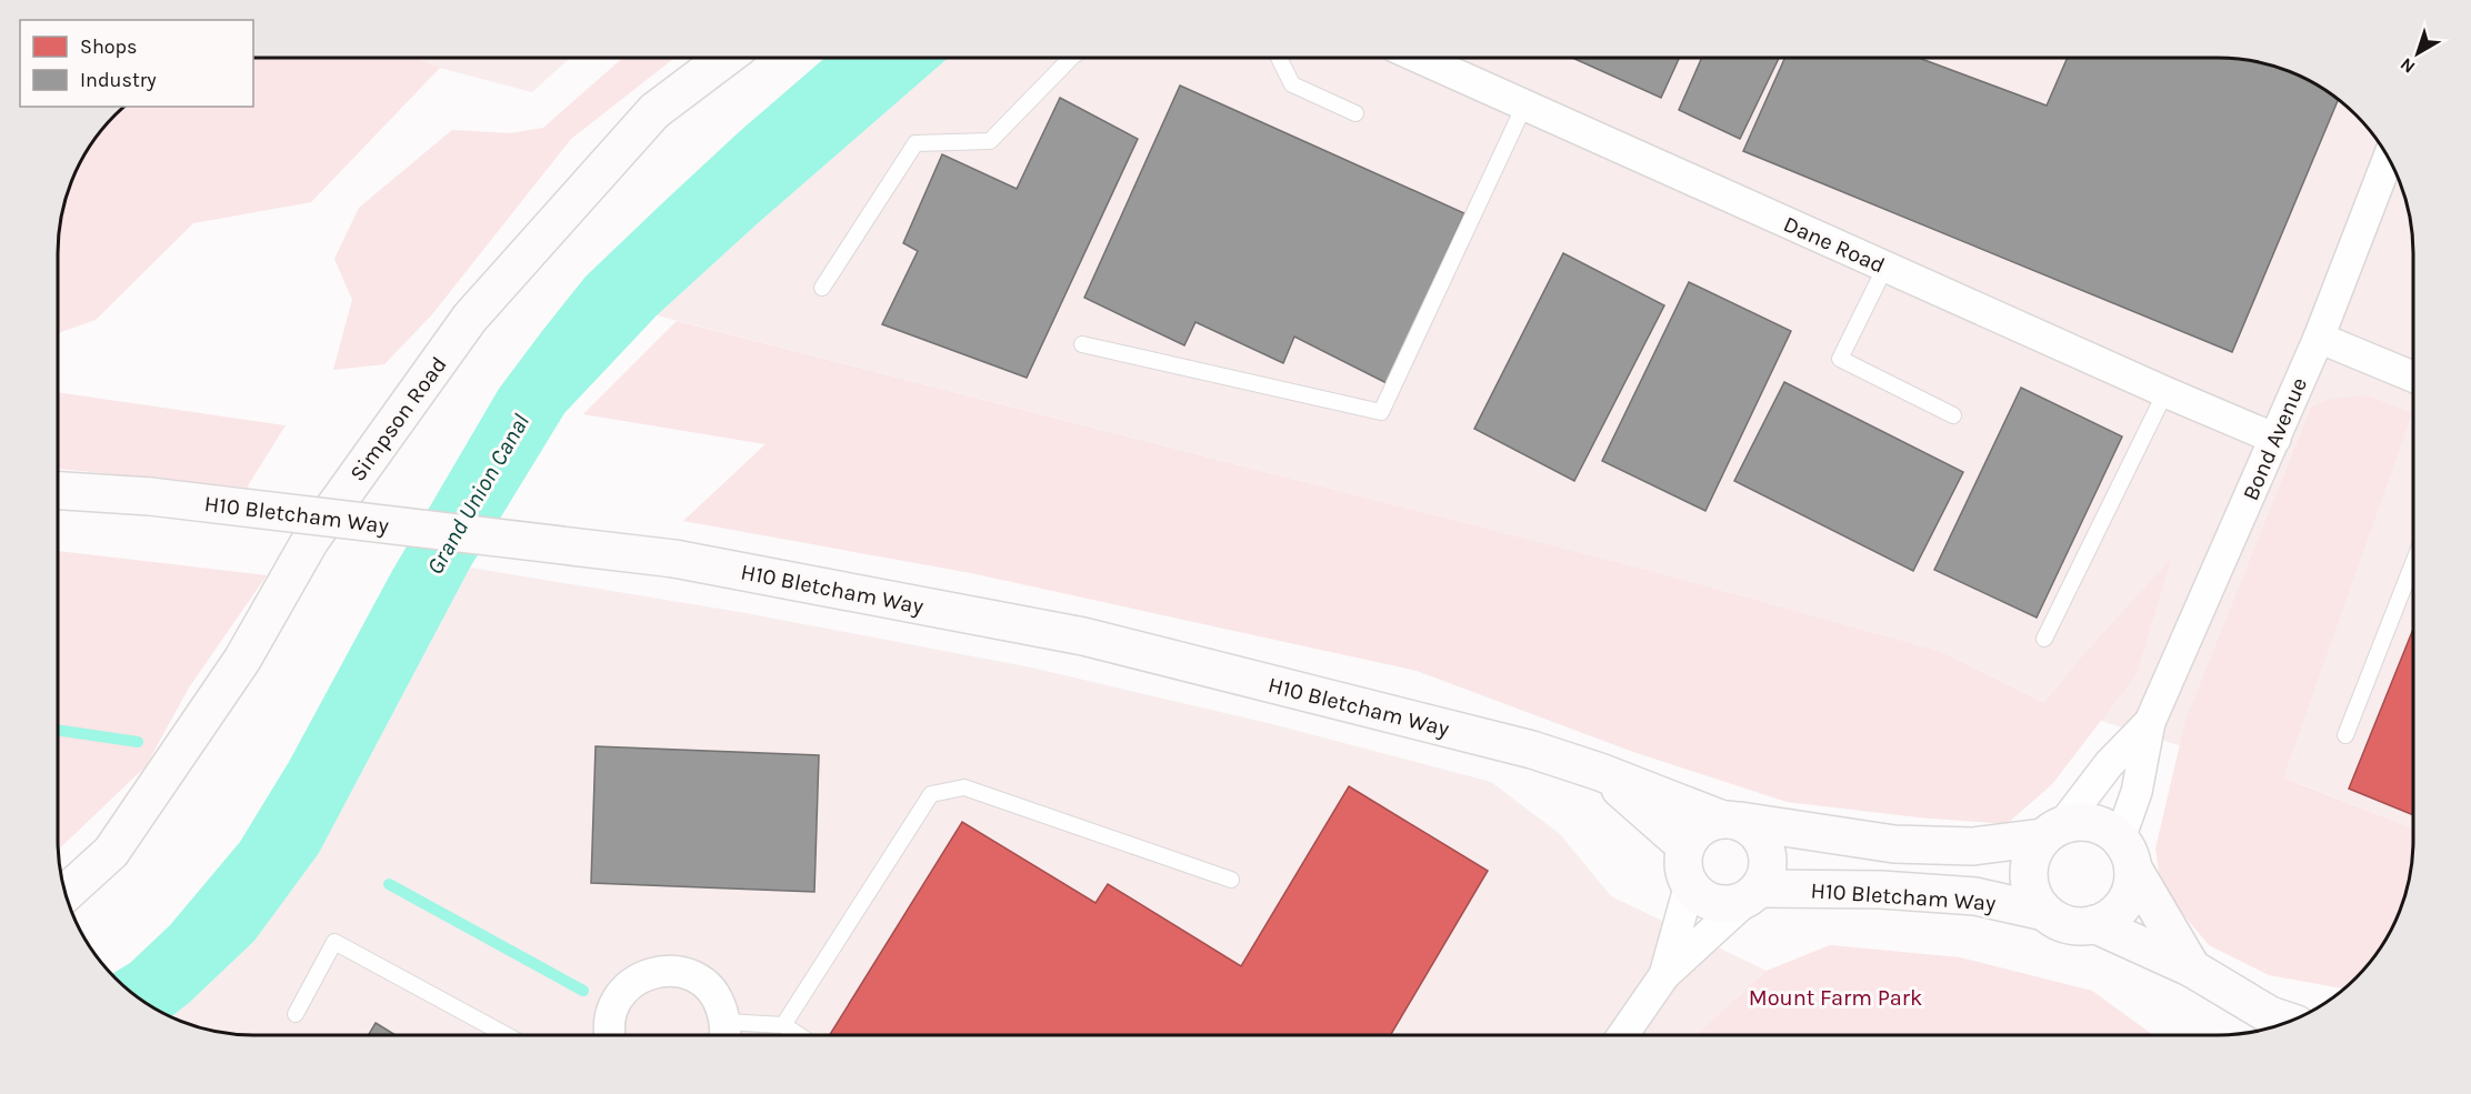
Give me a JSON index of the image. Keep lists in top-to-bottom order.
{
  "streets": {
    "street": [
      "Dane Road",
      "Simpson Road",
      "Bond Avenue",
      "H10 Bletcham Way"
    ]
  },
  "crossings": [
    ["Dane Road", "Bond Avenue"],
    ["Bond Avenue", "H10 Bletcham Way"]
  ],
  "water": ["Grand Union Canal"],
  "parks": ["Mount Farm Park"],
  "legend": ["Shops", "Industry"],
  "north": "bottom left"
}
